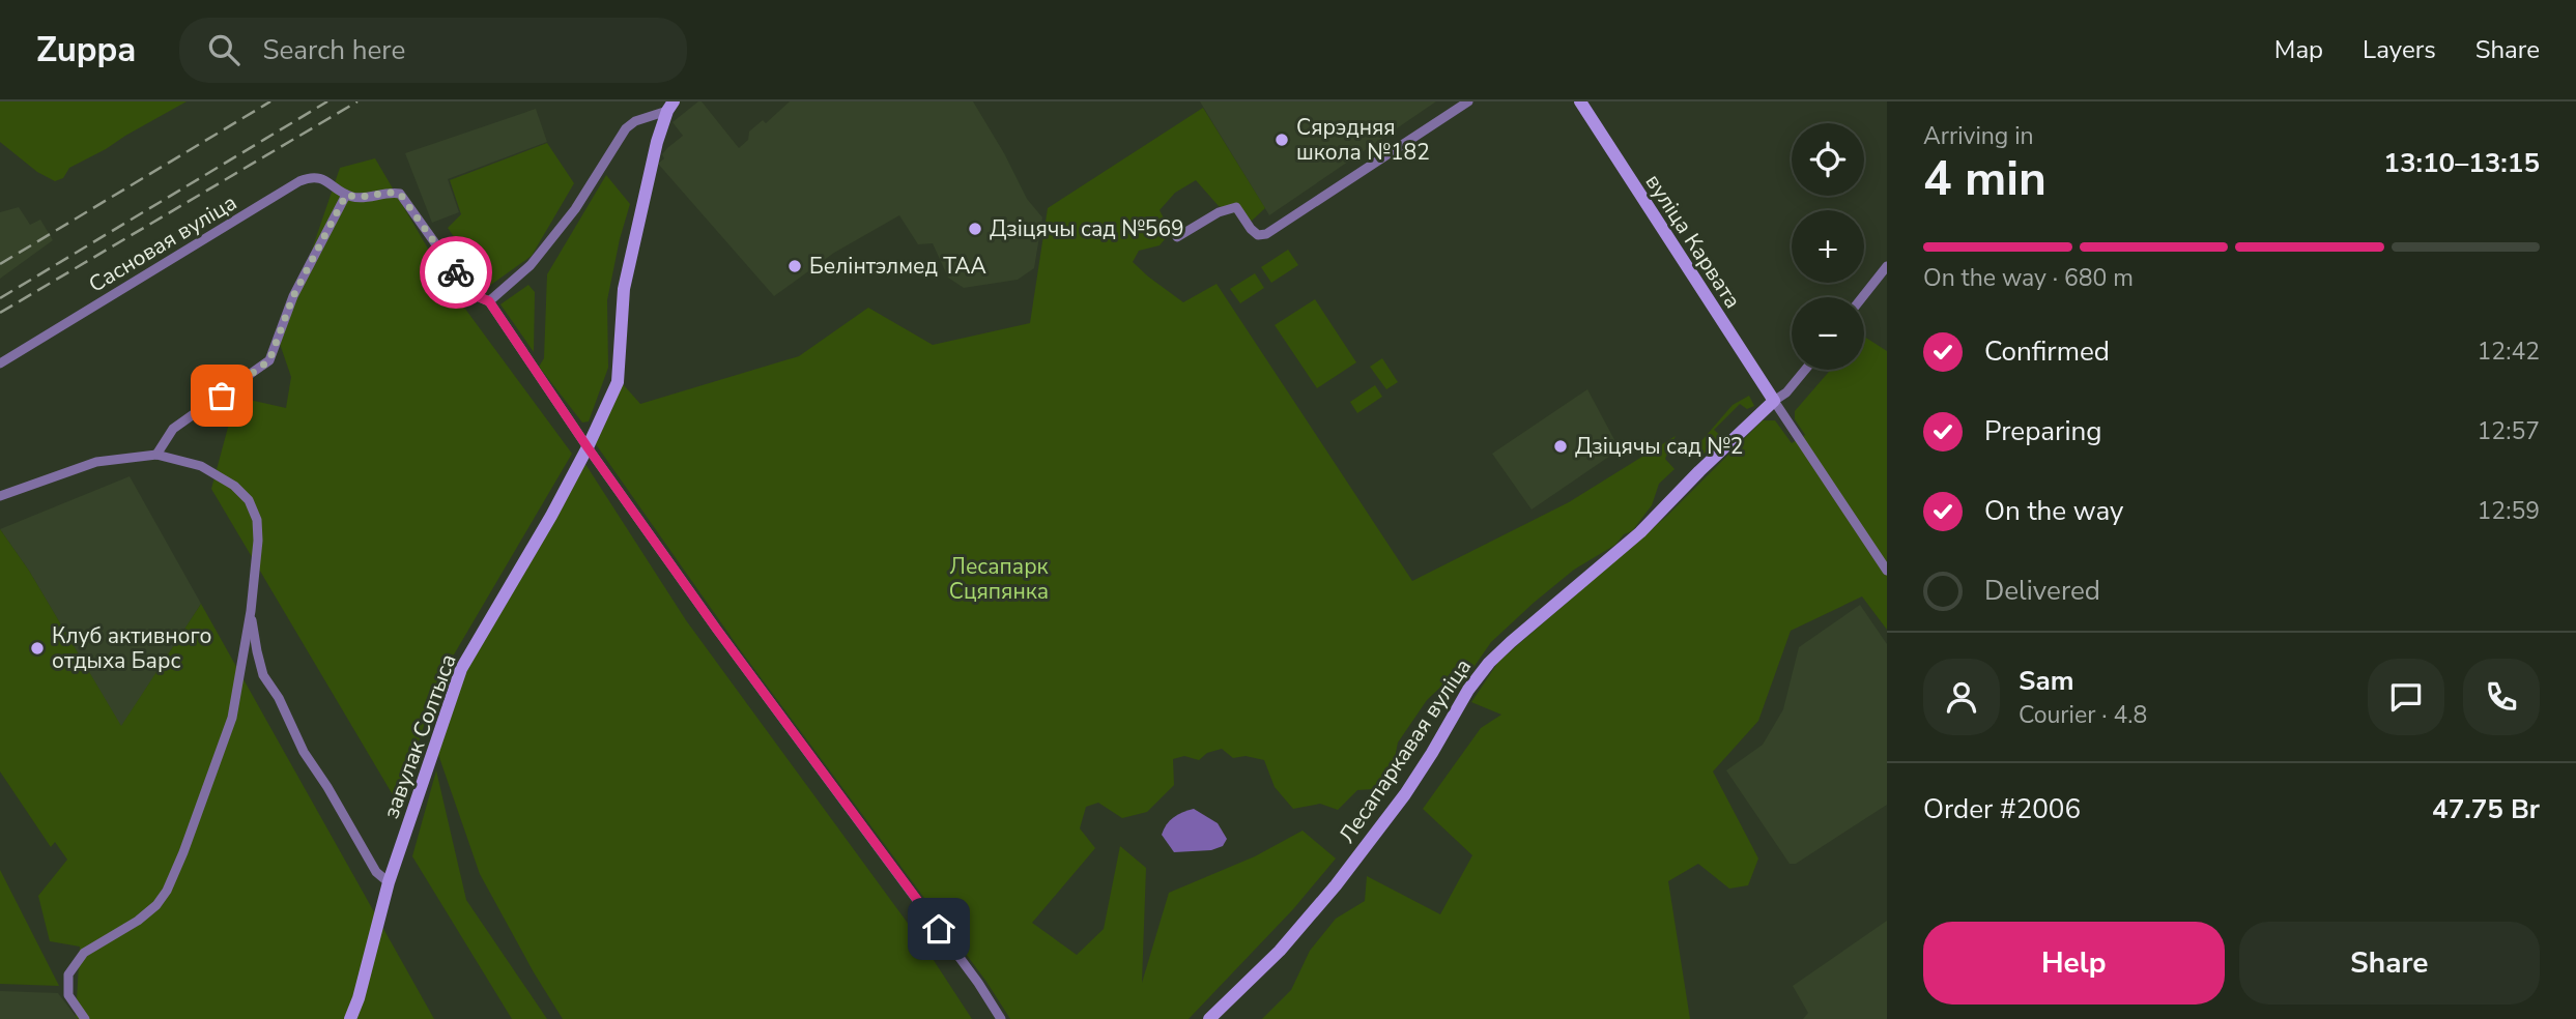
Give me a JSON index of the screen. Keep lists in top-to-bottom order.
{
  "streets": {
    "street": [
      "вуліца Карвата",
      "Сасновая вуліца",
      "завулак Солтыса",
      "Лесапаркавая вуліца"
    ]
  },
  "crossings": [
    ["вуліца Карвата", "Лесапаркавая вуліца"]
  ],
  "parks": ["Лесапарк Сцяпянка"],
  "places": [
    "Сярэдняя школа №182",
    "Дзіцячы сад №569",
    "Белінтэлмед ТАА",
    "Дзіцячы сад №2",
    "Клуб активного отдыха Барс"
  ],
  "page": {
    "header": "Zuppa",
    "search": "Search here",
    "nav": ["Map", "Layers", "Share"],
    "heading": ["4 min", "Arriving in", "13:10–13:15"],
    "panel": [
      "Sam",
      "Courier · 4.8",
      "Order #2006",
      "47.75 Br"
    ],
    "map_buttons": ["+", "−"],
    "bar": "On the way · 680 m",
    "list": [
      ["Confirmed", "12:42"],
      ["Preparing", "12:57"],
      ["On the way", "12:59"],
      "Delivered"
    ],
    "buttons": ["Help", "Share"]
  }
}
